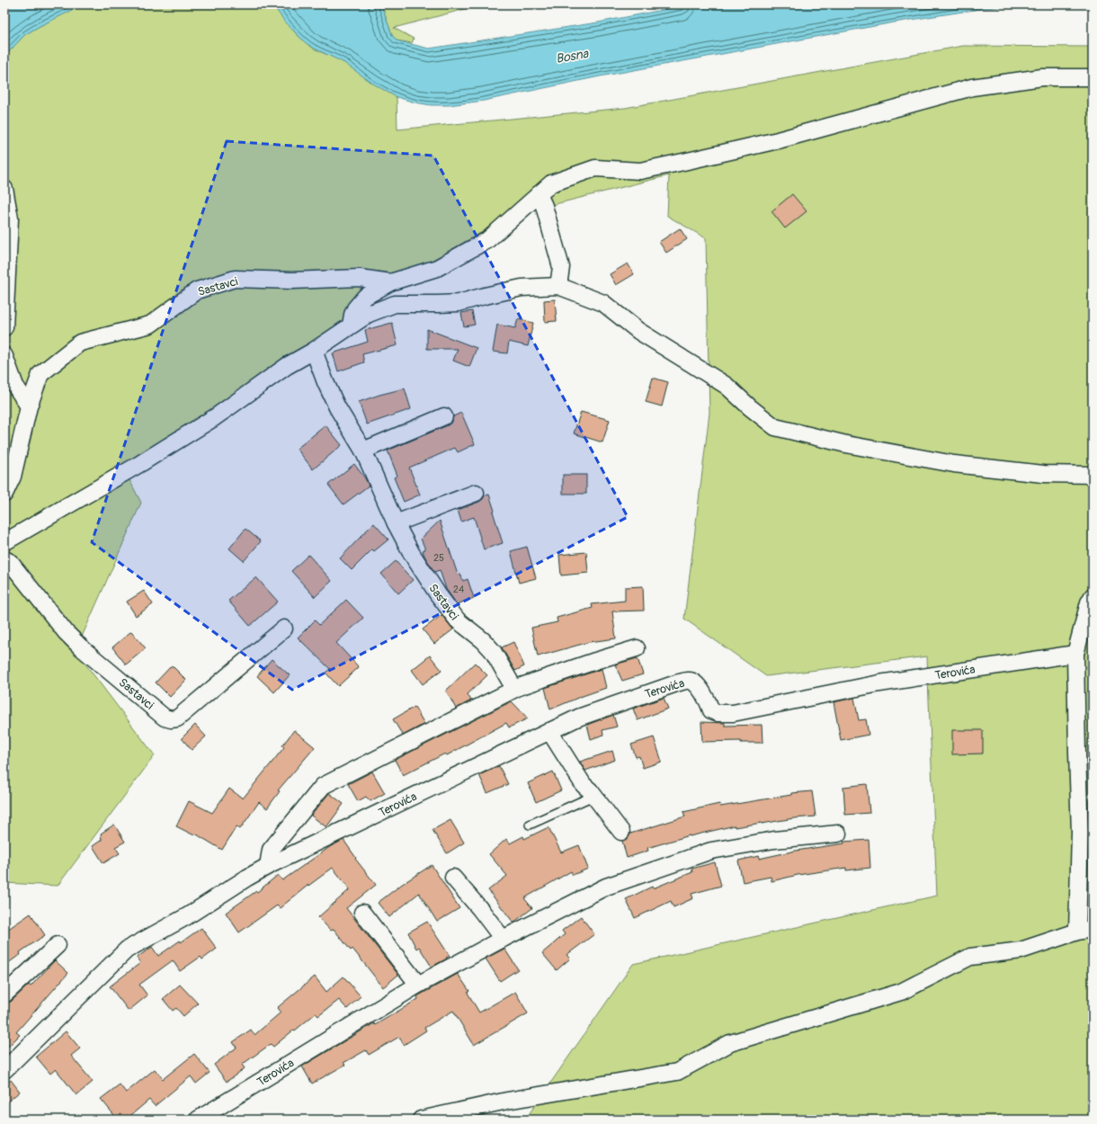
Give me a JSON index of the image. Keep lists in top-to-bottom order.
{
  "streets": {
    "street": ["Sastavci", "Terovića"]
  },
  "water": ["Bosna"],
  "house_numbers": ["25", "24"]
}
